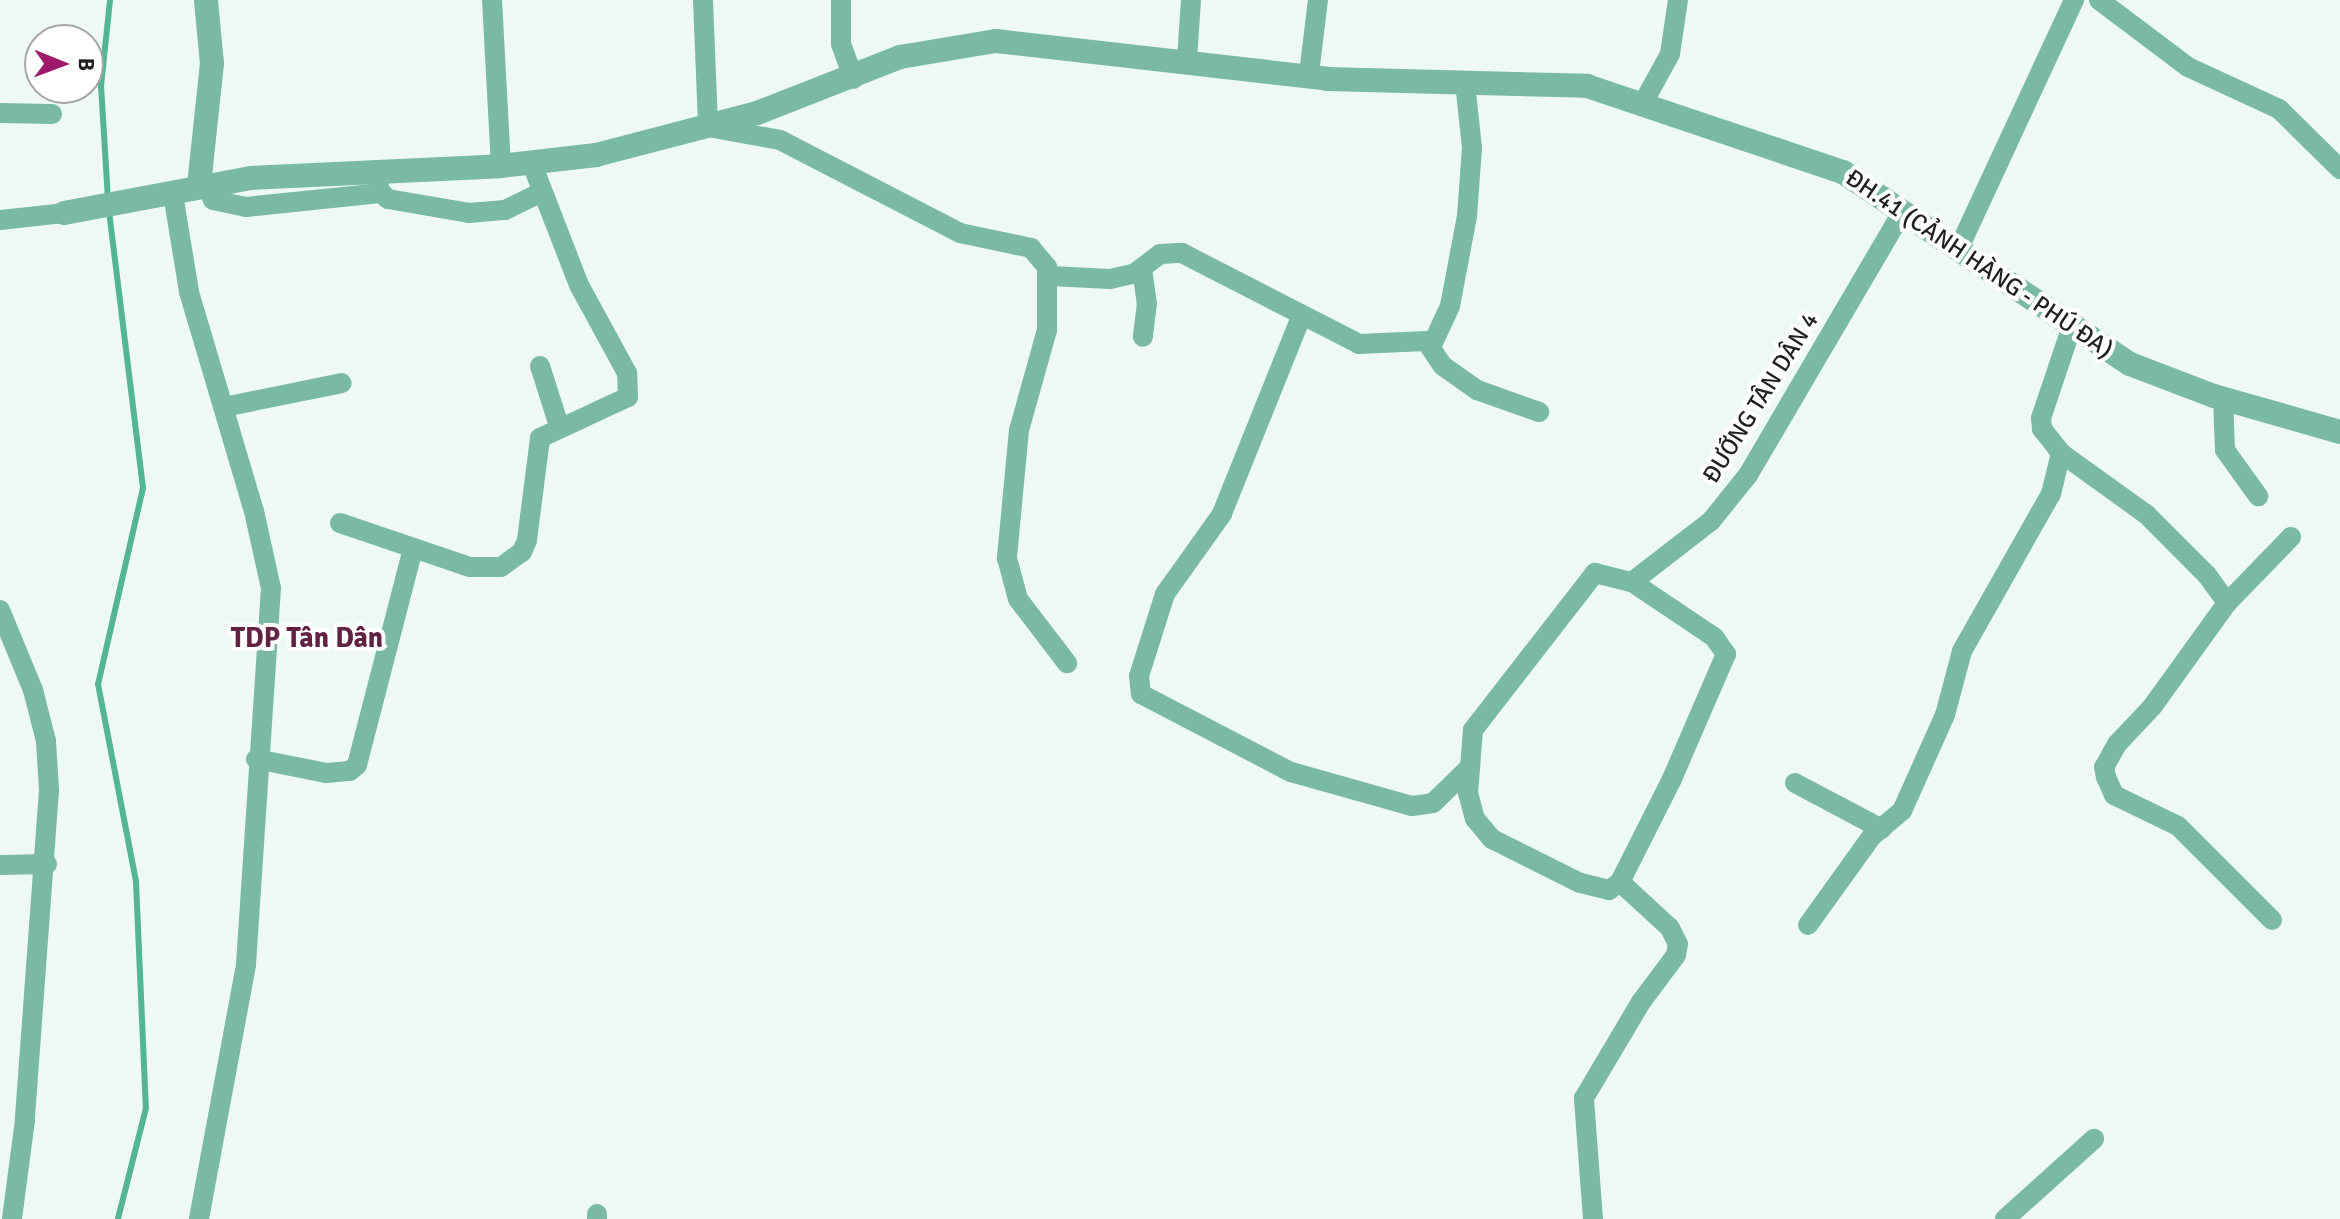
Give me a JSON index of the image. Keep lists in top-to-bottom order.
{
  "streets": {
    "street": ["ĐH.41 (CẢNH HÀNG - PHÚ ĐA)", "ĐƯỚNG TÂN DÂN 4"]
  },
  "crossings": [
    ["ĐH.41 (CẢNH HÀNG - PHÚ ĐA)", "ĐƯỚNG TÂN DÂN 4"]
  ],
  "districts": ["TDP Tân Dân"],
  "north": "right"
}
